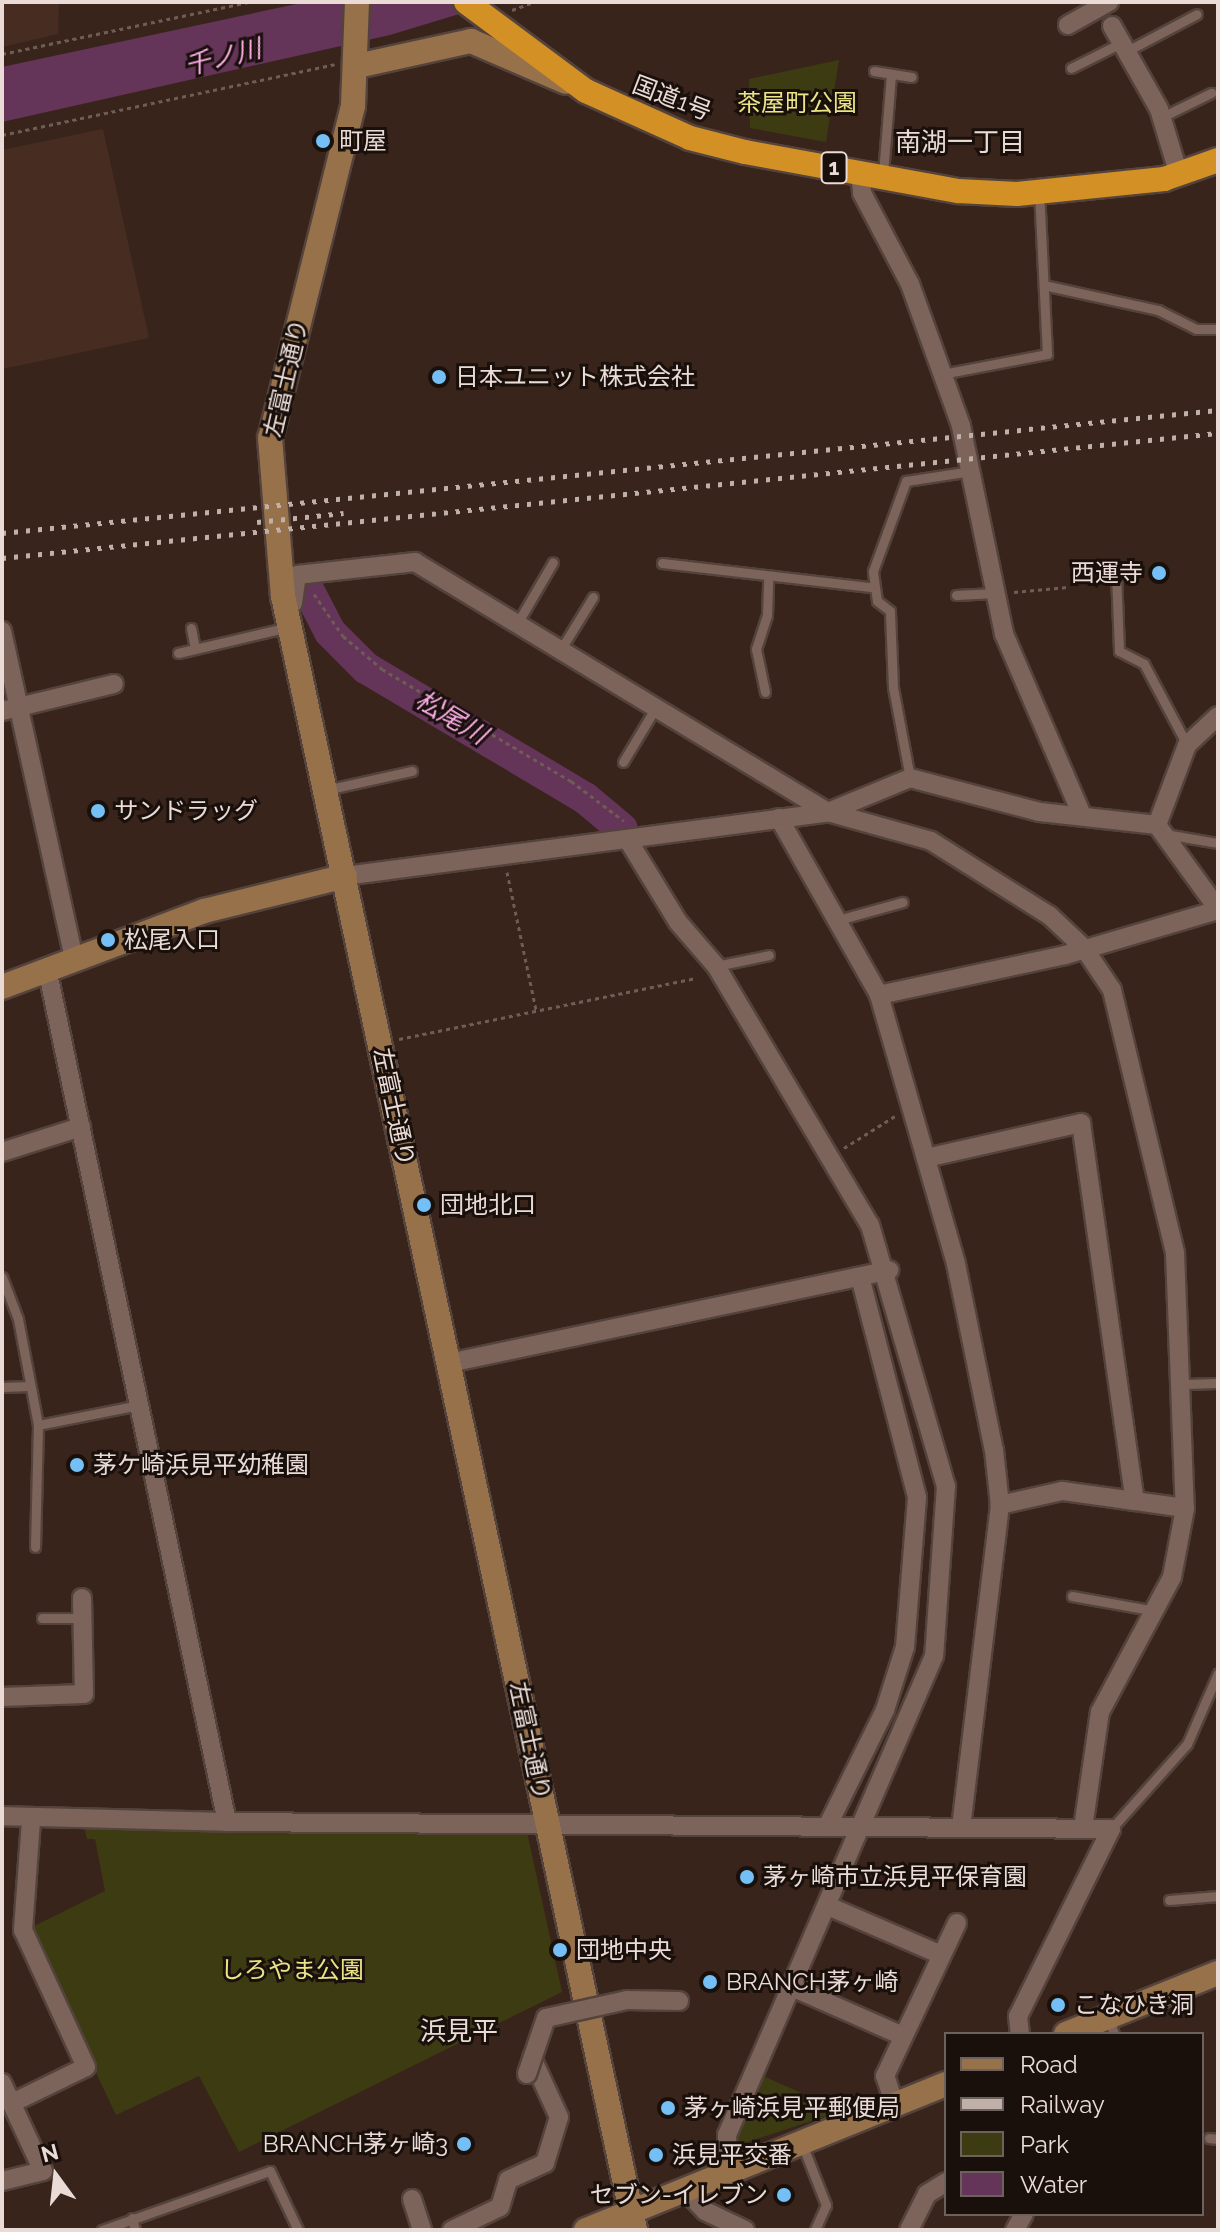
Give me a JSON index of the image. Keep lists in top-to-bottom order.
{
  "streets": {
    "highway": ["国道1号", "1"],
    "street": ["左富士通り"]
  },
  "districts": ["南湖一丁目", "浜見平"],
  "water": ["千ノ川", "松尾川"],
  "parks": ["茶屋町公園", "しろやま公園"],
  "places": [
    "町屋",
    "日本ユニット株式会社",
    "西運寺",
    "サンドラッグ",
    "松尾入口",
    "団地北口",
    "茅ケ崎浜見平幼稚園",
    "茅ヶ崎市立浜見平保育園",
    "団地中央",
    "BRANCH茅ヶ崎",
    "こなひき洞",
    "茅ヶ崎浜見平郵便局",
    "BRANCH茅ヶ崎3",
    "浜見平交番",
    "セブン-イレブン"
  ],
  "legend": [
    "Road",
    "Railway",
    "Park",
    "Water"
  ],
  "north": "top"
}
